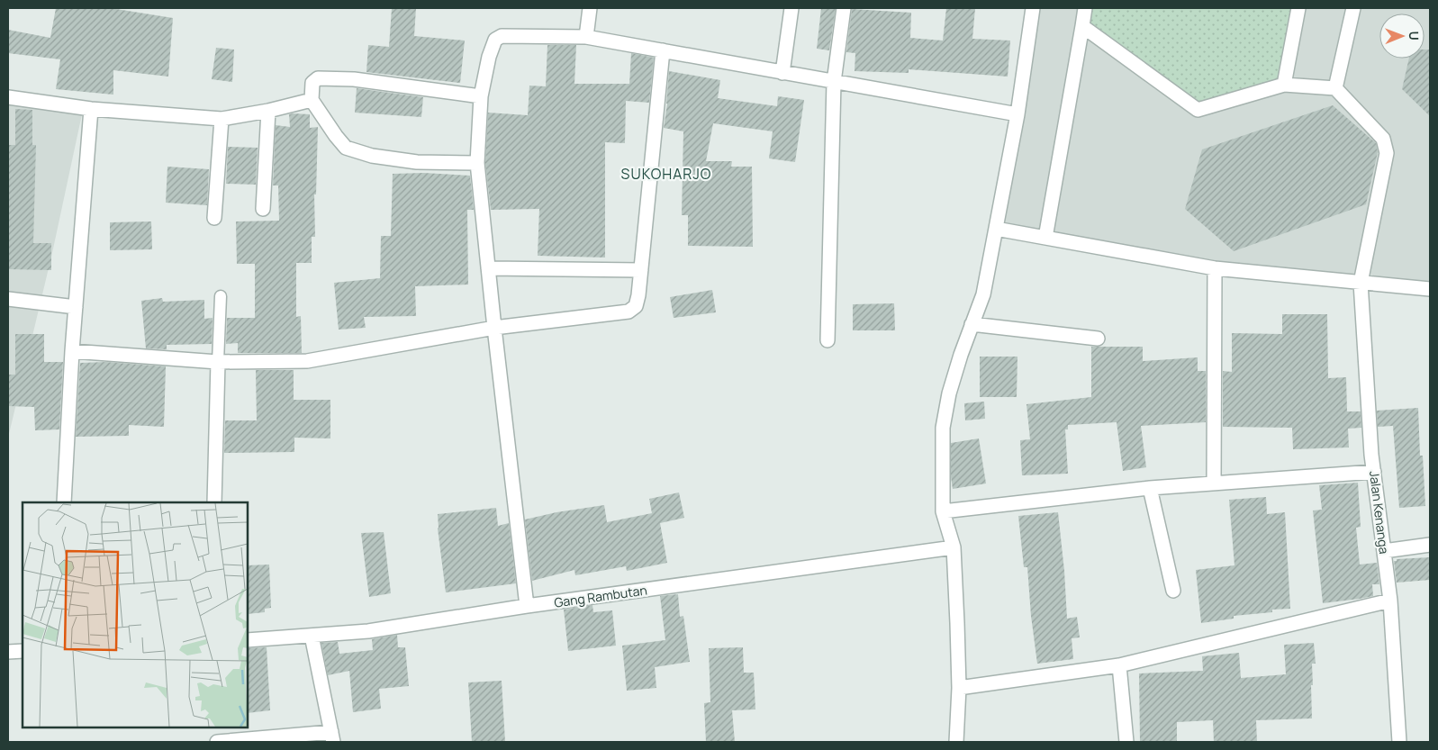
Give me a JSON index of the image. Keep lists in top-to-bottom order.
{
  "streets": {
    "street": ["Jalan Kenanga", "Gang Rambutan"]
  },
  "districts": ["SUKOHARJO"],
  "north": "right"
}
